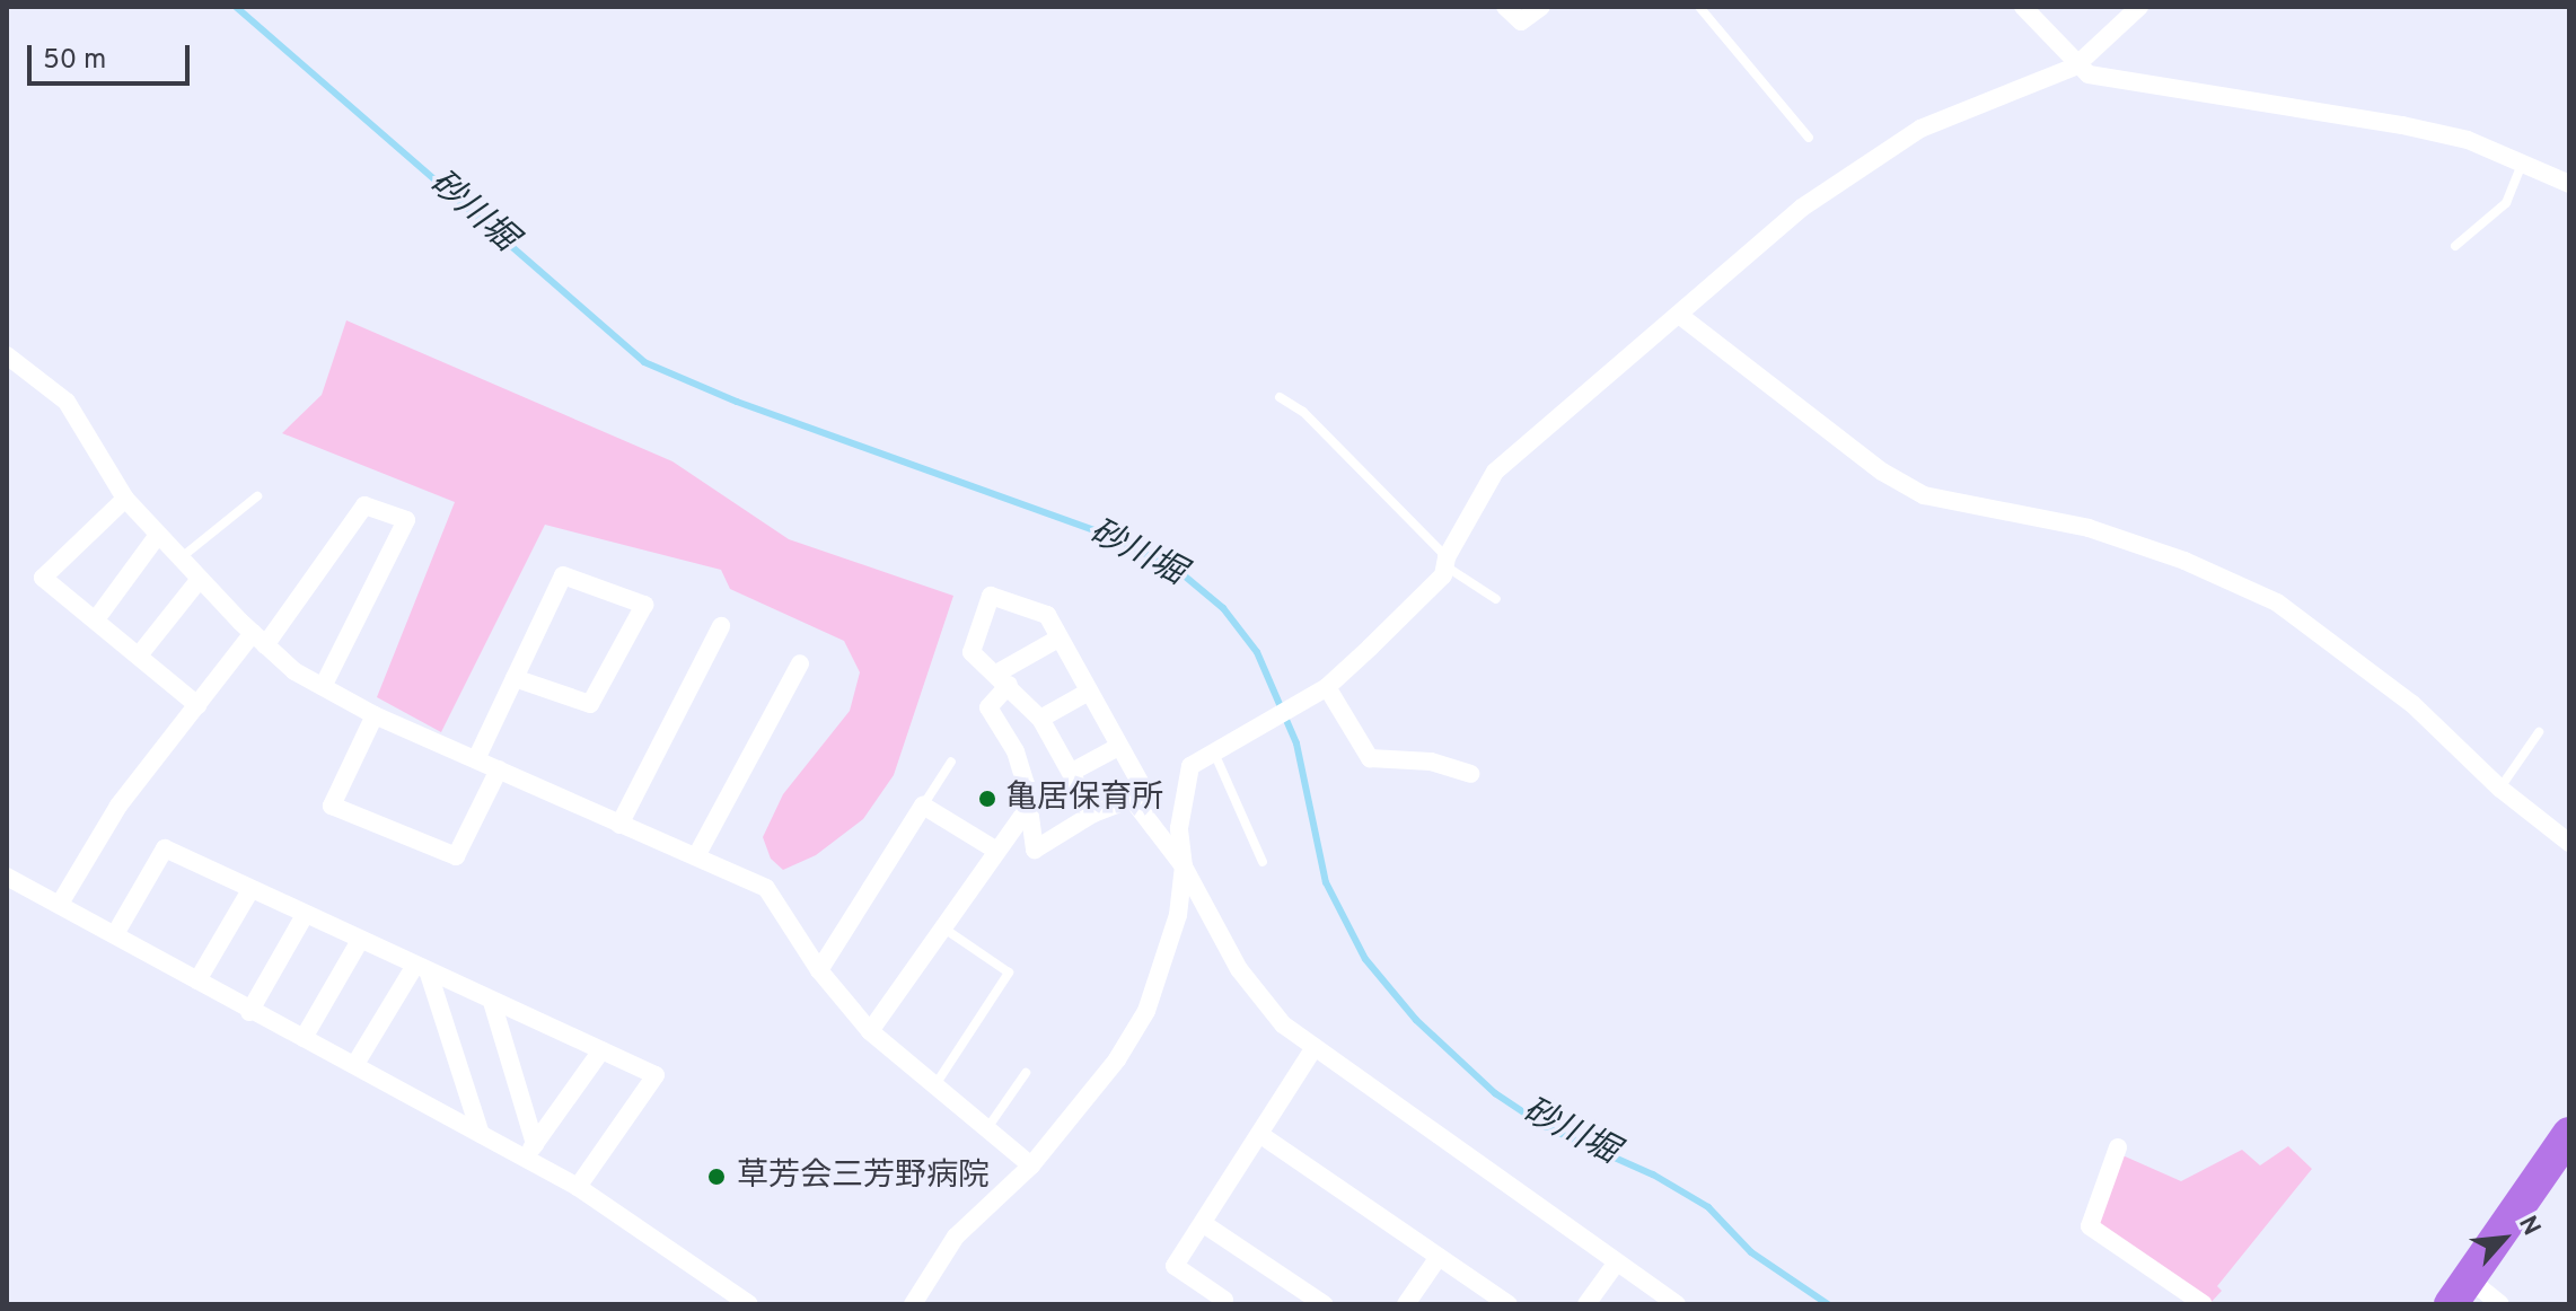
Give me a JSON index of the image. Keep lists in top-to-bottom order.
{
  "water": ["砂川堀"],
  "places": ["亀居保育所", "草芳会三芳野病院"],
  "scale_bar": "50 m",
  "north": "top right"
}
